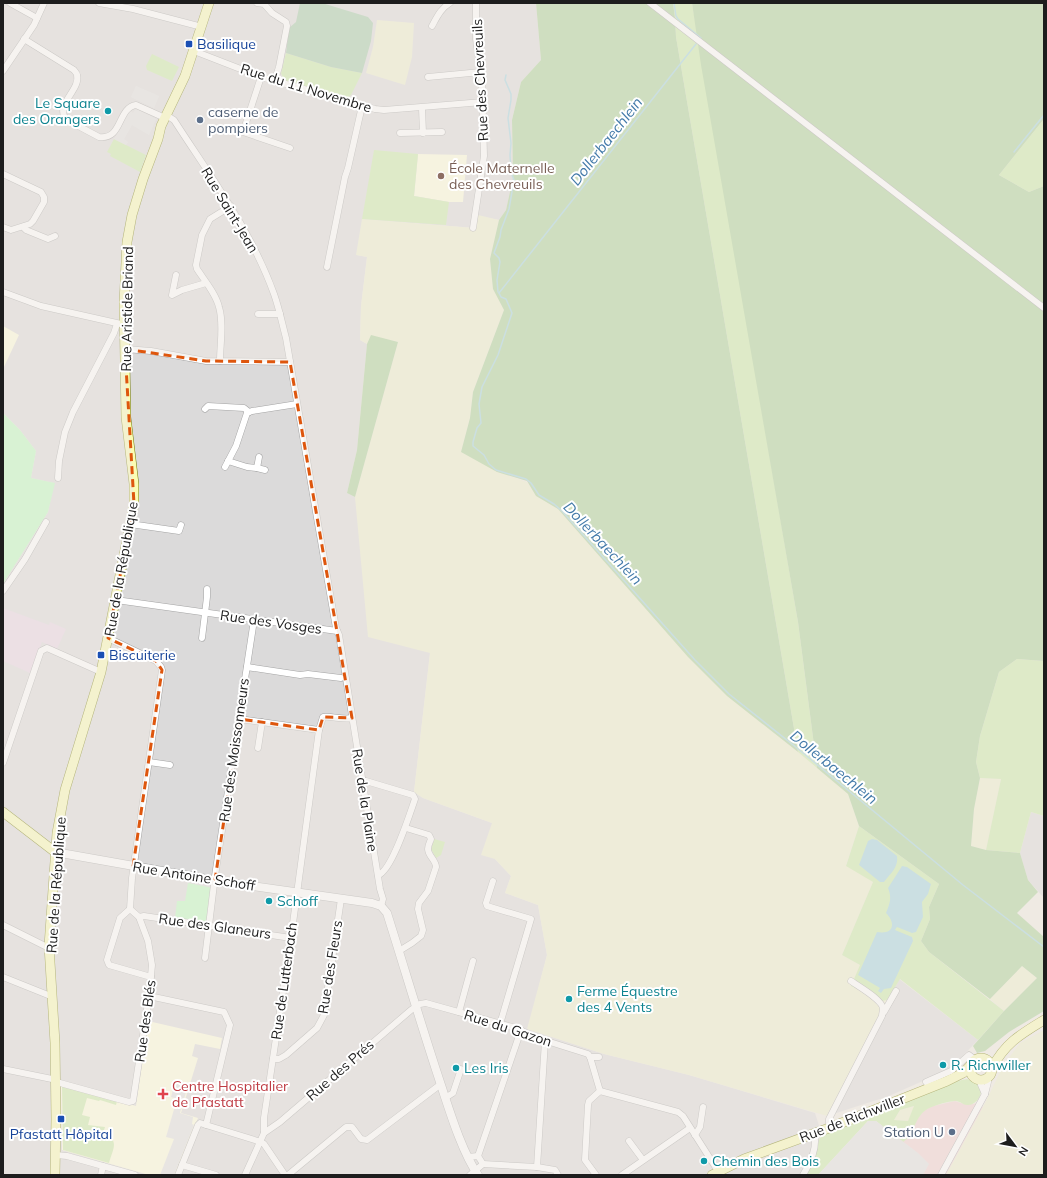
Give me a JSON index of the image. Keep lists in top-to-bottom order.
{
  "streets": {
    "main road": ["Rue Aristide Briand", "Rue de la République", "Rue de Richwiller"],
    "street": [
      "Rue des Chevreuils",
      "Rue du 11 Novembre",
      "Rue Saint-Jean",
      "Rue des Vosges",
      "Rue des Moissonneurs",
      "Rue de la Plaine",
      "Rue Antoine Schoff",
      "Rue des Glaneurs",
      "Rue des Fleurs",
      "Rue de Lutterbach",
      "Rue des Blés",
      "Rue du Gazon",
      "Rue des Prés"
    ]
  },
  "crossings": [
    ["Rue des Chevreuils", "Rue du 11 Novembre"],
    ["Rue du 11 Novembre", "Rue Aristide Briand"],
    ["Rue Saint-Jean", "Rue Aristide Briand"],
    ["Rue Saint-Jean", "Rue de la Plaine"],
    ["Rue Aristide Briand", "Rue de la République"],
    ["Rue de la République", "Rue des Vosges"],
    ["Rue de la République", "Rue Antoine Schoff"],
    ["Rue de la République", "Rue des Blés"],
    ["Rue des Vosges", "Rue des Moissonneurs"],
    ["Rue des Vosges", "Rue de la Plaine"],
    ["Rue des Moissonneurs", "Rue Antoine Schoff"],
    ["Rue des Moissonneurs", "Rue des Glaneurs"],
    ["Rue de la Plaine", "Rue Antoine Schoff"],
    ["Rue de la Plaine", "Rue du Gazon"],
    ["Rue de la Plaine", "Rue des Prés"],
    ["Rue Antoine Schoff", "Rue des Fleurs"],
    ["Rue Antoine Schoff", "Rue de Lutterbach"],
    ["Rue des Glaneurs", "Rue de Lutterbach"],
    ["Rue des Glaneurs", "Rue des Blés"],
    ["Rue des Fleurs", "Rue de Lutterbach"],
    ["Rue de Lutterbach", "Rue des Prés"],
    ["Rue du Gazon", "Rue des Prés"]
  ],
  "water": ["Dollerbaechlein"],
  "places": {
    "transit": ["Basilique", "Biscuiterie", "Pfastatt Hôpital"],
    "other": [
      "Le Square des Orangers",
      "caserne de pompiers",
      "École Maternelle des Chevreuils",
      "Schoff",
      "Ferme Équestre des 4 Vents",
      "R. Richwiller",
      "Les Iris",
      "Station U",
      "Chemin des Bois"
    ],
    "health": ["Centre Hospitalier de Pfastatt"]
  },
  "north": "bottom right"
}
